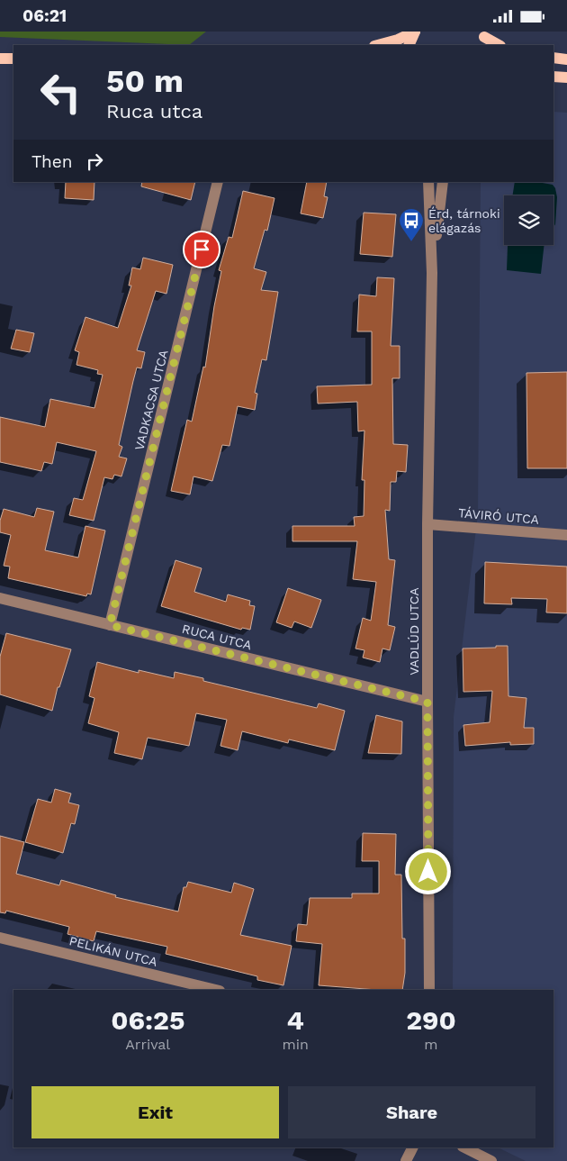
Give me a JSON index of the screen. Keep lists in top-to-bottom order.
{
  "streets": {
    "street": [
      "VADKACSA UTCA",
      "TÁVIRÓ UTCA",
      "VADLÚD UTCA",
      "RUCA UTCA",
      "PELIKÁN UTCA"
    ]
  },
  "crossings": [
    ["VADKACSA UTCA", "RUCA UTCA"],
    ["TÁVIRÓ UTCA", "VADLÚD UTCA"],
    ["VADLÚD UTCA", "RUCA UTCA"]
  ],
  "places": {
    "bus stop": ["Érd, tárnoki elágazás"]
  },
  "page": {
    "status": "06:21",
    "turn": ["50 m", "Ruca utca"],
    "then": "Then",
    "eta": [
      "06:25",
      "Arrival",
      "4",
      "min",
      "290",
      "m"
    ],
    "buttons": ["Exit", "Share"]
  }
}
